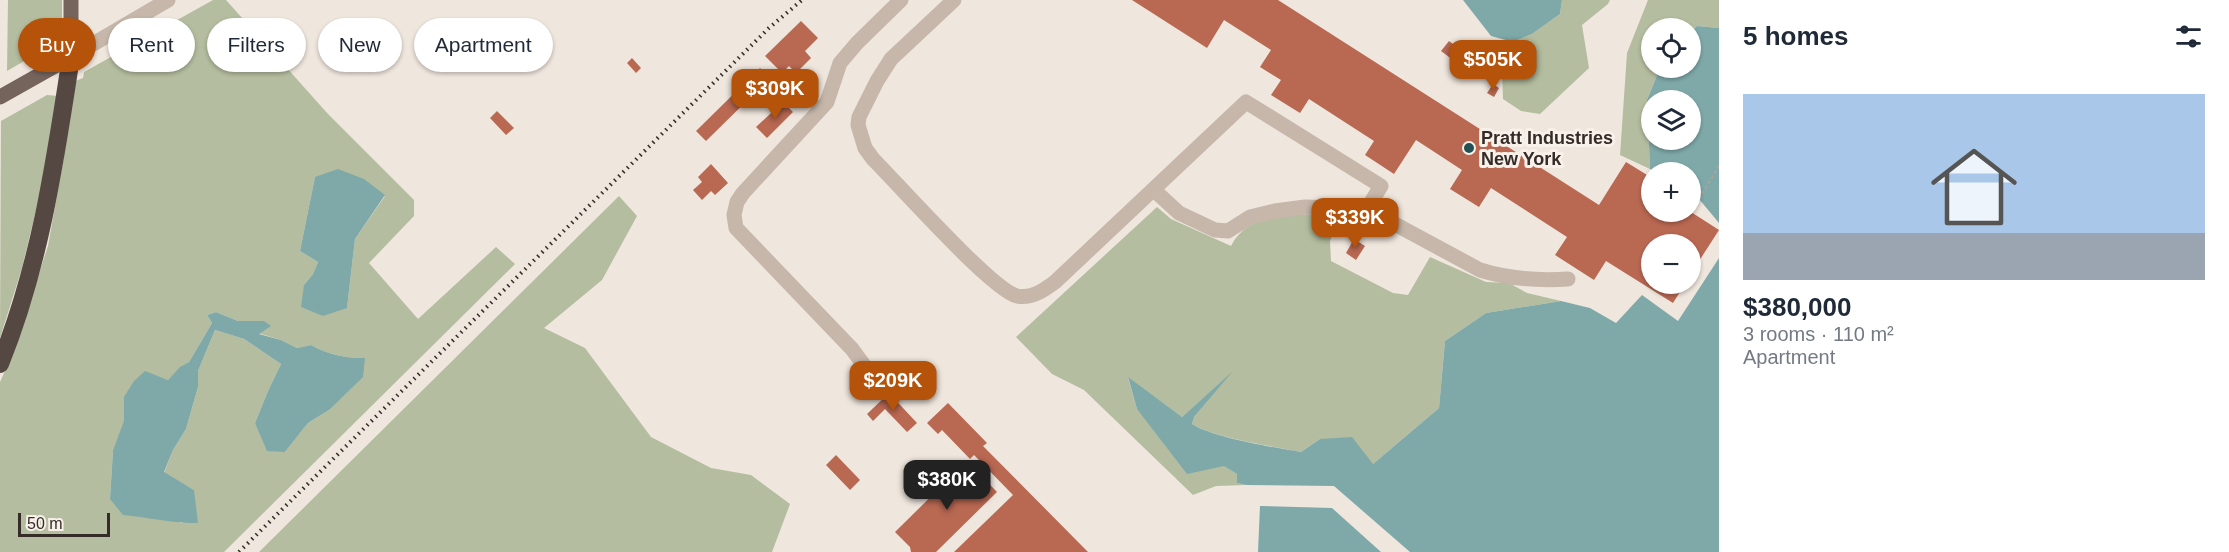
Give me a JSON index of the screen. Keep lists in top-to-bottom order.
{
  "places": ["Pratt Industries New York"],
  "scale_bar": "50 m",
  "page": {
    "heading": "5 homes",
    "map_buttons": ["+", "−"],
    "chip": [
      "Buy",
      "Rent",
      "Filters",
      "New",
      "Apartment"
    ],
    "price": [
      "$505K",
      "$309K",
      "$339K",
      "$209K",
      "$380K"
    ],
    "list": [
      {
        "name": "$380,000",
        "note": "3 rooms · 110 m² · Apartment"
      }
    ],
    "scale": "50 m"
  }
}
